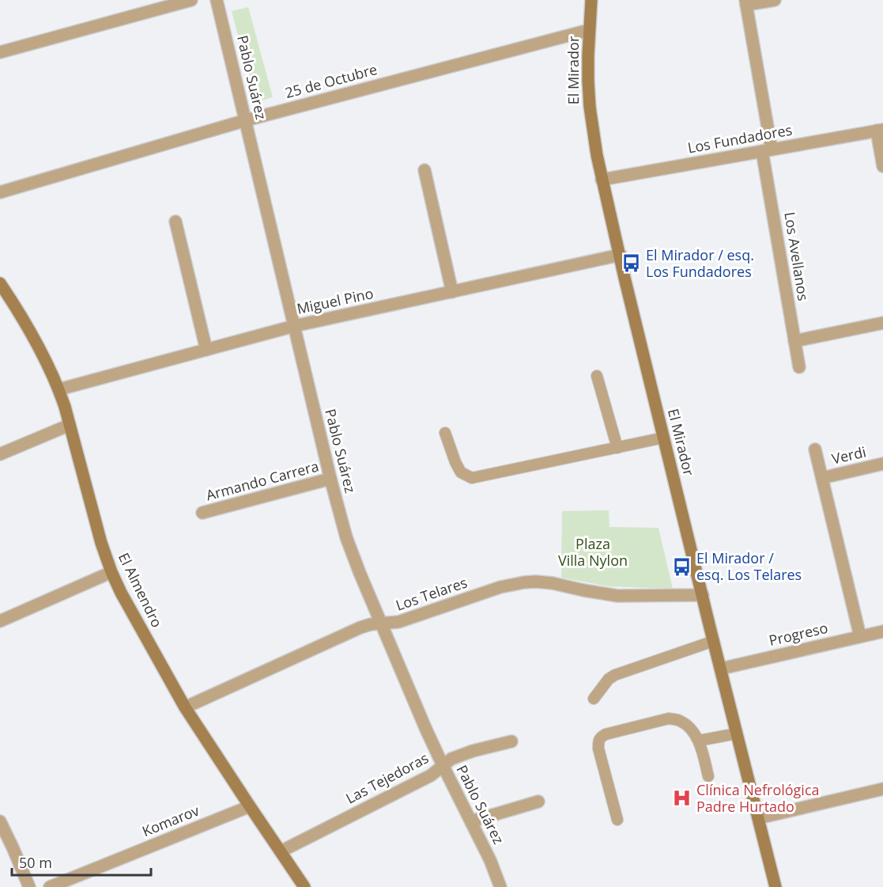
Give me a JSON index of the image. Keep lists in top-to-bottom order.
{
  "streets": {
    "main road": ["El Mirador", "El Almendro"],
    "street": [
      "Pablo Suárez",
      "25 de Octubre",
      "Los Fundadores",
      "Los Avellanos",
      "Miguel Pino",
      "Verdi",
      "Armando Carrera",
      "Los Telares",
      "Progreso",
      "Las Tejedoras",
      "Komarov"
    ]
  },
  "crossings": [
    ["El Mirador", "25 de Octubre"],
    ["El Mirador", "Los Fundadores"],
    ["El Mirador", "Miguel Pino"],
    ["El Mirador", "Los Telares"],
    ["El Mirador", "Progreso"],
    ["Pablo Suárez", "25 de Octubre"],
    ["Pablo Suárez", "Miguel Pino"],
    ["Pablo Suárez", "Armando Carrera"],
    ["Pablo Suárez", "Los Telares"],
    ["Pablo Suárez", "Las Tejedoras"],
    ["Los Fundadores", "Los Avellanos"],
    ["Miguel Pino", "El Almendro"],
    ["El Almendro", "Los Telares"],
    ["El Almendro", "Las Tejedoras"],
    ["El Almendro", "Komarov"]
  ],
  "parks": ["Plaza Villa Nylon"],
  "places": {
    "bus stop": ["El Mirador / esq. Los Fundadores", "El Mirador / esq. Los Telares"],
    "hospital": ["Clínica Nefrológica Padre Hurtado"]
  },
  "scale_bar": "50 m"
}
